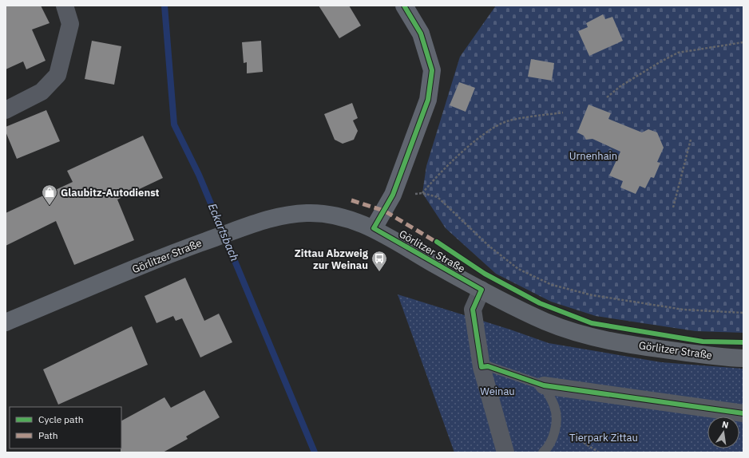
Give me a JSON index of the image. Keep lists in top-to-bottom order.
{
  "streets": {
    "main road": ["Görlitzer Straße"]
  },
  "water": ["Eckartsbach"],
  "parks": ["Urnenhain", "Weinau", "Tierpark Zittau"],
  "places": {
    "shop": ["Glaubitz-Autodienst"],
    "bus stop": ["Zittau Abzweig zur Weinau"]
  },
  "legend": ["Cycle path", "Path"],
  "north": "top"
}
